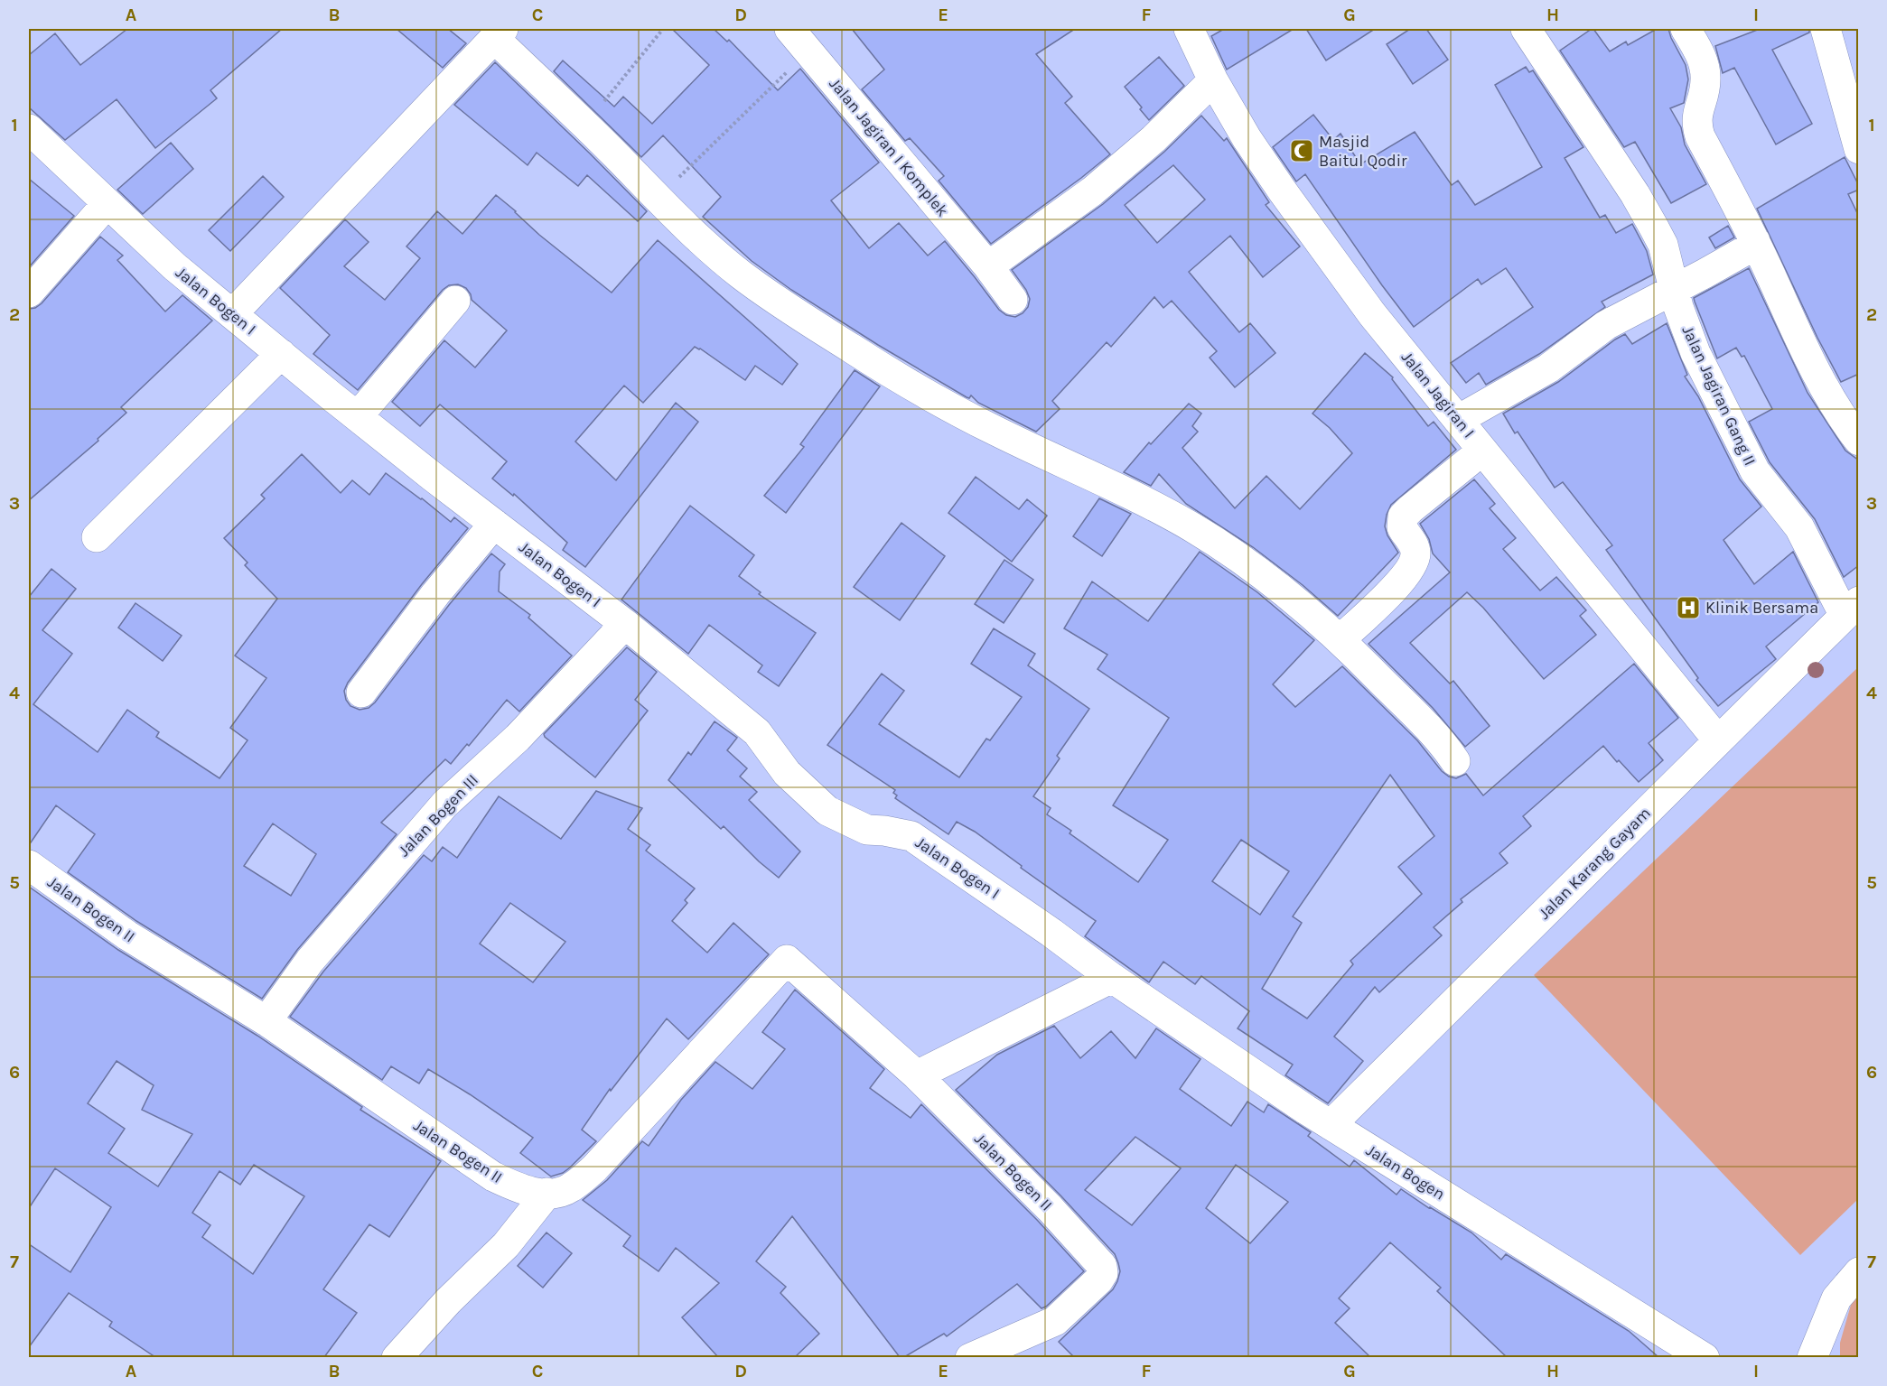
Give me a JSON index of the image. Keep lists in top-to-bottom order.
{
  "streets": {
    "street": [
      "Jalan Jagiran I Komplek",
      "Jalan Bogen I",
      "Jalan Jagiran I",
      "Jalan Jagiran Gang II",
      "Jalan Bogen III",
      "Jalan Karang Gayam",
      "Jalan Bogen II",
      "Jalan Bogen"
    ]
  },
  "crossings": [
    ["Jalan Bogen I", "Jalan Bogen III"],
    ["Jalan Bogen I", "Jalan Bogen"],
    ["Jalan Jagiran I", "Jalan Karang Gayam"],
    ["Jalan Jagiran Gang II", "Jalan Karang Gayam"],
    ["Jalan Bogen III", "Jalan Bogen II"],
    ["Jalan Karang Gayam", "Jalan Bogen"]
  ],
  "places": {
    "mosque": ["Masjid Baitul Qodir"],
    "hospital": ["Klinik Bersama"]
  },
  "grid": {
    "columns": [
      "A",
      "B",
      "C",
      "D",
      "E",
      "F",
      "G",
      "H",
      "I"
    ],
    "rows": [
      "1",
      "2",
      "3",
      "4",
      "5",
      "6",
      "7"
    ]
  }
}
